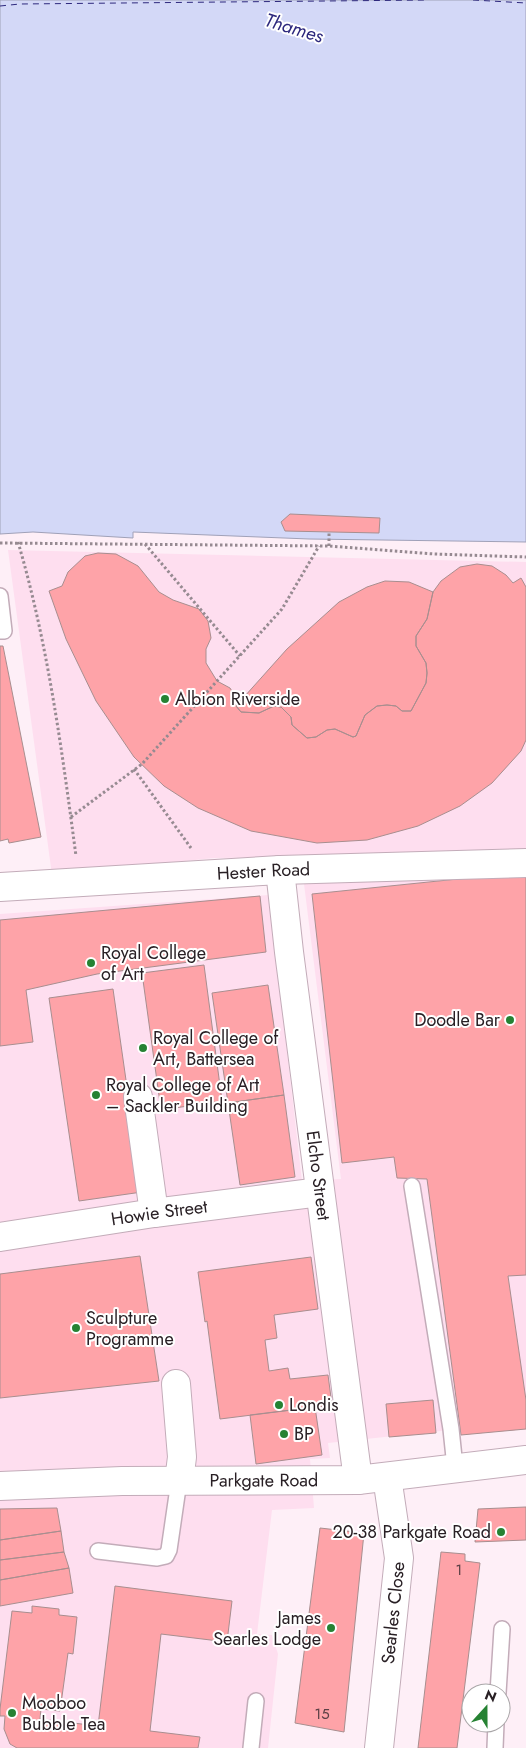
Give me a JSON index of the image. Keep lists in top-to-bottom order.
{
  "streets": {
    "street": [
      "Hester Road",
      "Elcho Street",
      "Howie Street",
      "Parkgate Road",
      "Searles Close"
    ]
  },
  "crossings": [
    ["Hester Road", "Elcho Street"],
    ["Elcho Street", "Howie Street"],
    ["Elcho Street", "Parkgate Road"],
    ["Parkgate Road", "Searles Close"]
  ],
  "water": ["Thames"],
  "places": [
    "Albion Riverside",
    "Royal College of Art",
    "Doodle Bar",
    "Royal College of Art, Battersea",
    "Royal College of Art – Sackler Building",
    "Sculpture Programme",
    "Londis",
    "BP",
    "20-38 Parkgate Road",
    "James Searles Lodge",
    "Mooboo Bubble Tea"
  ],
  "house_numbers": ["1", "15"],
  "north": "top"
}
